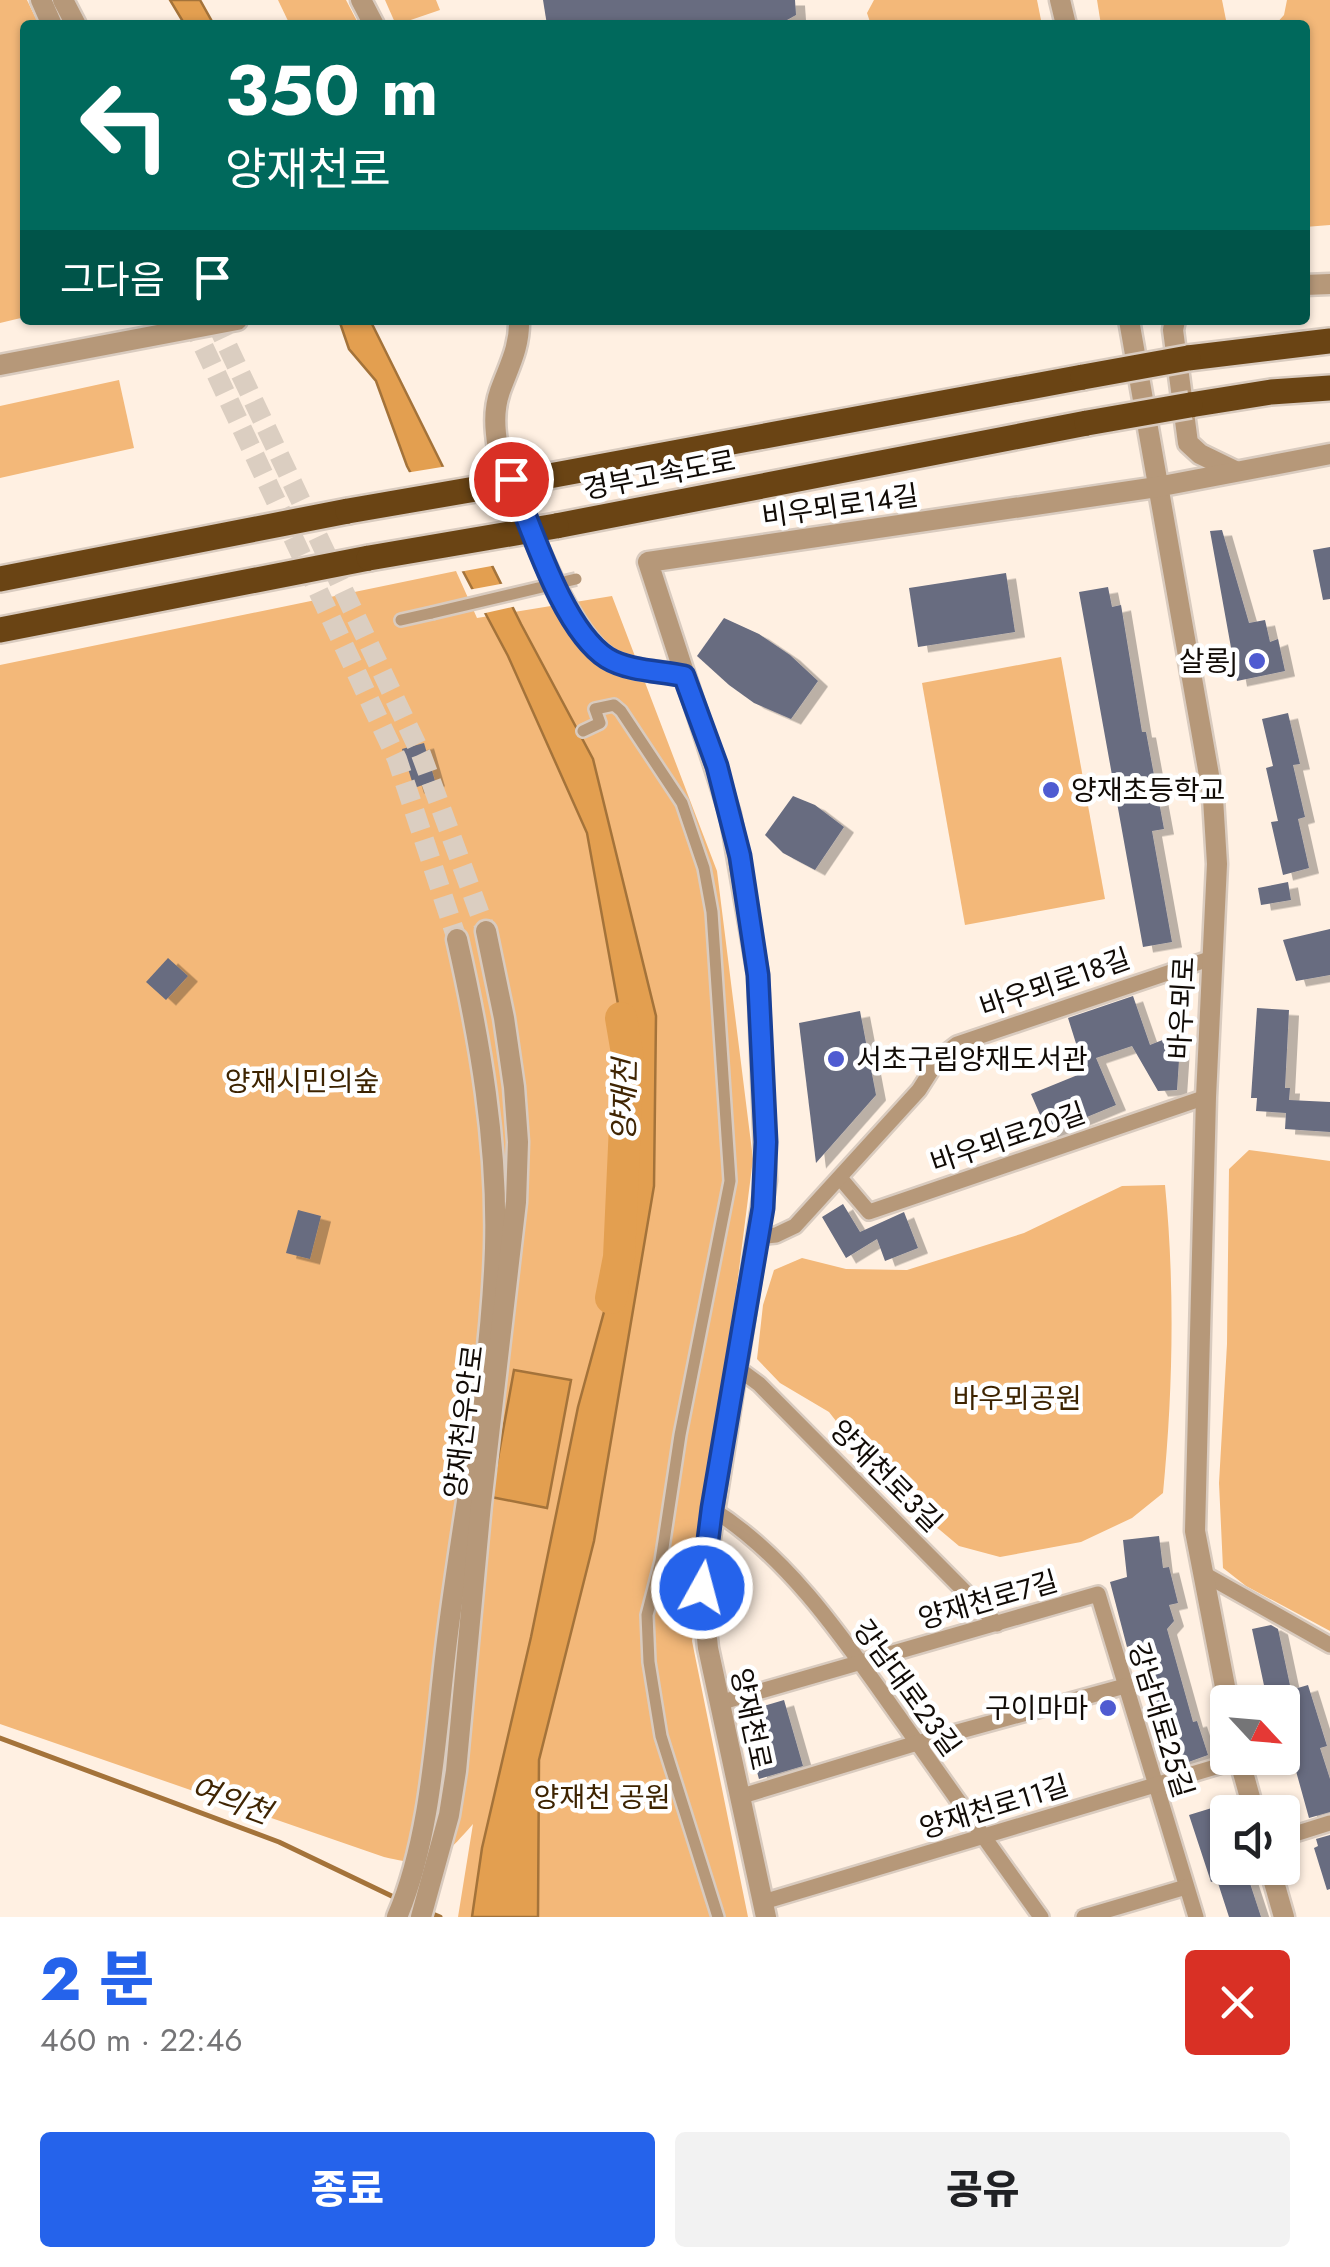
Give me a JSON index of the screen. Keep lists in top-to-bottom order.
{
  "streets": {
    "highway": ["경부고속도로"],
    "street": [
      "비우뫼로14길",
      "바우뫼로18길",
      "바우뫼로",
      "바우뫼로20길",
      "양재천우안로",
      "양재천로3길",
      "양재천로7길",
      "강남대로23길",
      "양재천로",
      "강남대로25길",
      "양재천로11길"
    ]
  },
  "crossings": [
    ["비우뫼로14길", "바우뫼로"],
    ["비우뫼로14길", "양재천로"],
    ["바우뫼로18길", "바우뫼로"],
    ["바우뫼로18길", "바우뫼로20길"],
    ["바우뫼로18길", "양재천로"],
    ["바우뫼로", "바우뫼로20길"],
    ["양재천로3길", "양재천로7길"],
    ["양재천로3길", "양재천로"],
    ["양재천로7길", "강남대로23길"],
    ["양재천로7길", "양재천로"],
    ["양재천로7길", "강남대로25길"],
    ["강남대로23길", "양재천로"],
    ["강남대로23길", "양재천로11길"],
    ["양재천로", "양재천로11길"],
    ["강남대로25길", "양재천로11길"]
  ],
  "water": ["양재천", "여의천"],
  "parks": ["양재시민의숲", "바우뫼공원", "양재천 공원"],
  "places": [
    "살롱J",
    "양재초등학교",
    "서초구립양재도서관",
    "구이마마"
  ],
  "north": "bottom right",
  "page": {
    "turn": ["350 m", "양재천로"],
    "then": "그다음",
    "heading": ["2 분", "460 m · 22:46"],
    "buttons": ["종료", "공유"]
  }
}
